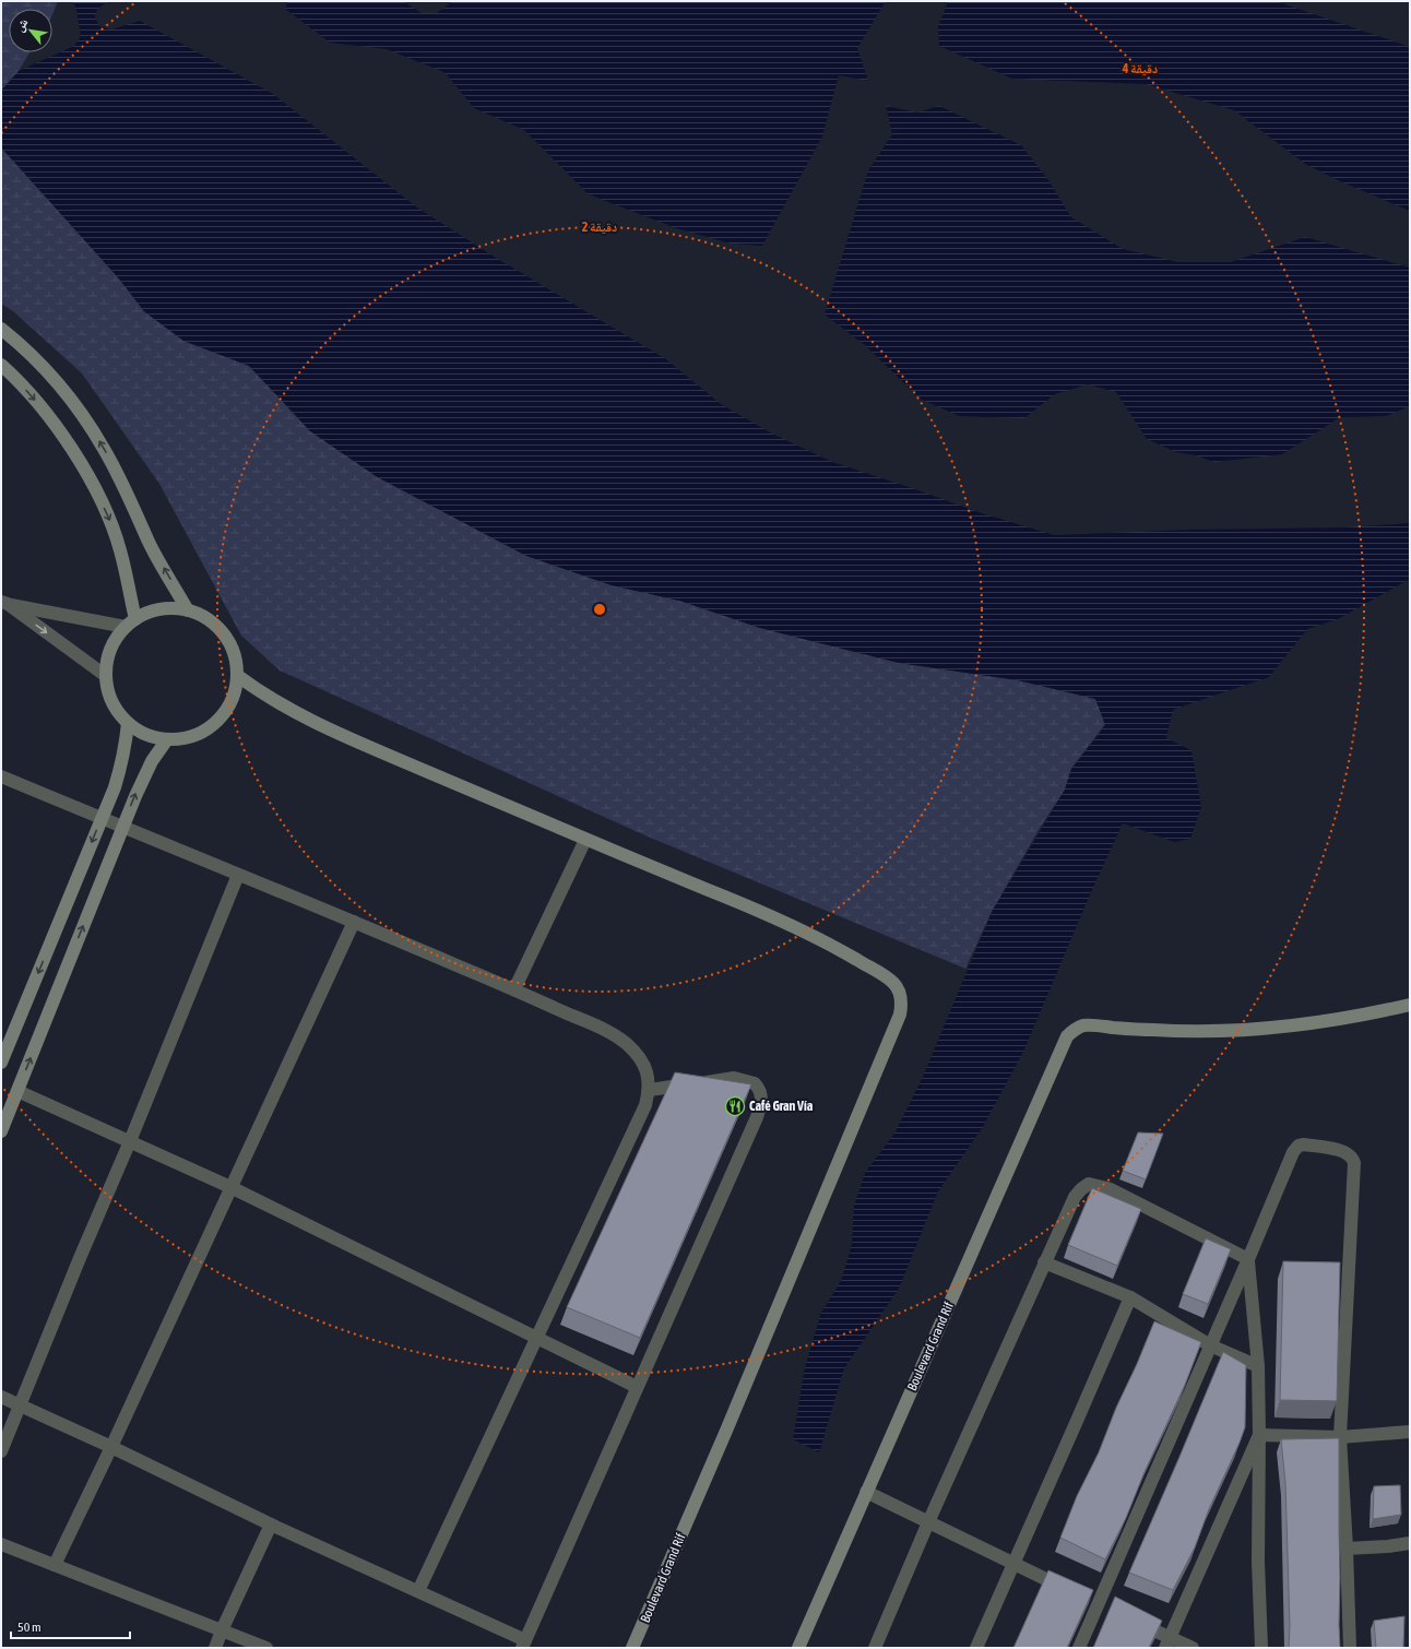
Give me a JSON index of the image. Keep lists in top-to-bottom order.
{
  "streets": {
    "main road": ["Boulevard Grand Rif"]
  },
  "places": {
    "restaurant": ["Café Gran Vía"]
  },
  "scale_bar": "50 m",
  "north": "top left",
  "rings": ["4 دقيقة", "2 دقيقة"]
}
